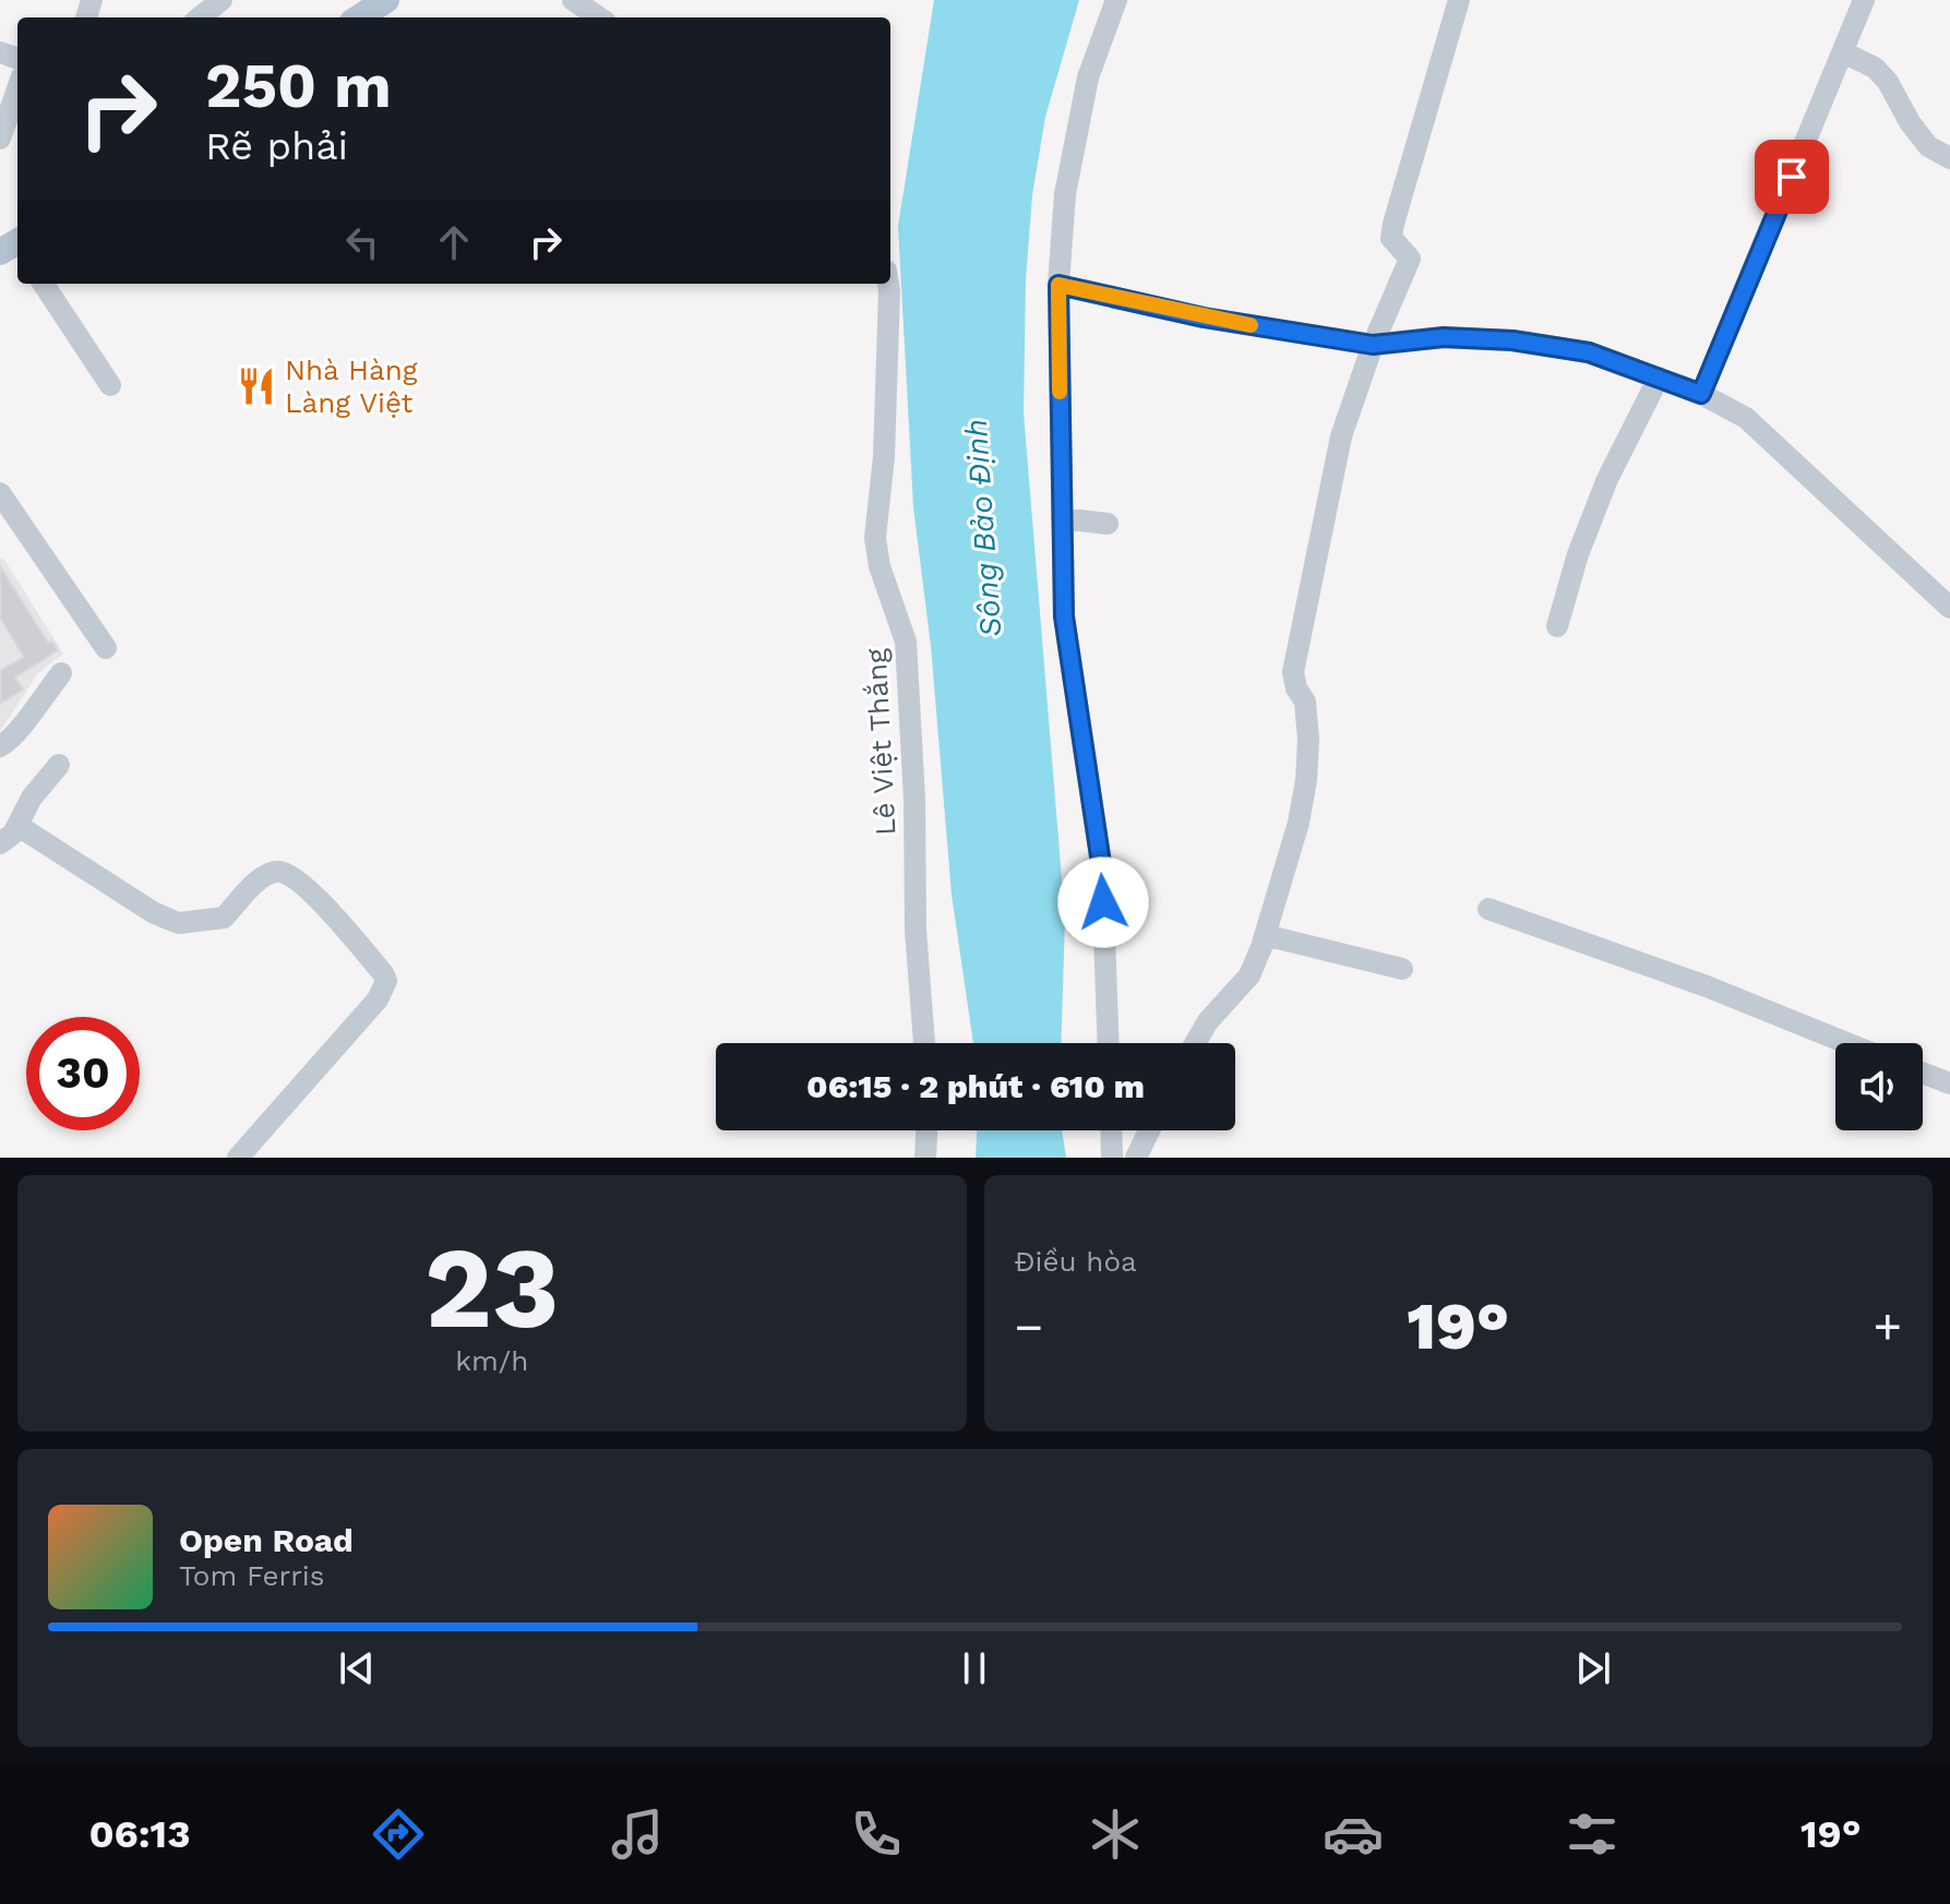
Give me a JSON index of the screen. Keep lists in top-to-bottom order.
{
  "streets": {
    "street": ["Lê Việt Thắng"]
  },
  "water": ["Sông Bảo Định"],
  "places": {
    "restaurant": ["Nhà Hàng Làng Việt"]
  },
  "page": {
    "turn": ["250 m", "Rẽ phải"],
    "limit": "30",
    "trip": "06:15 · 2 phút · 610 m",
    "tile": [
      ["23", "km/h"],
      "Điều hòa"
    ],
    "heat": ["−", "19°", "+"],
    "song": ["Open Road", "Tom Ferris"],
    "tabs": ["06:13", "19°"]
  }
}
